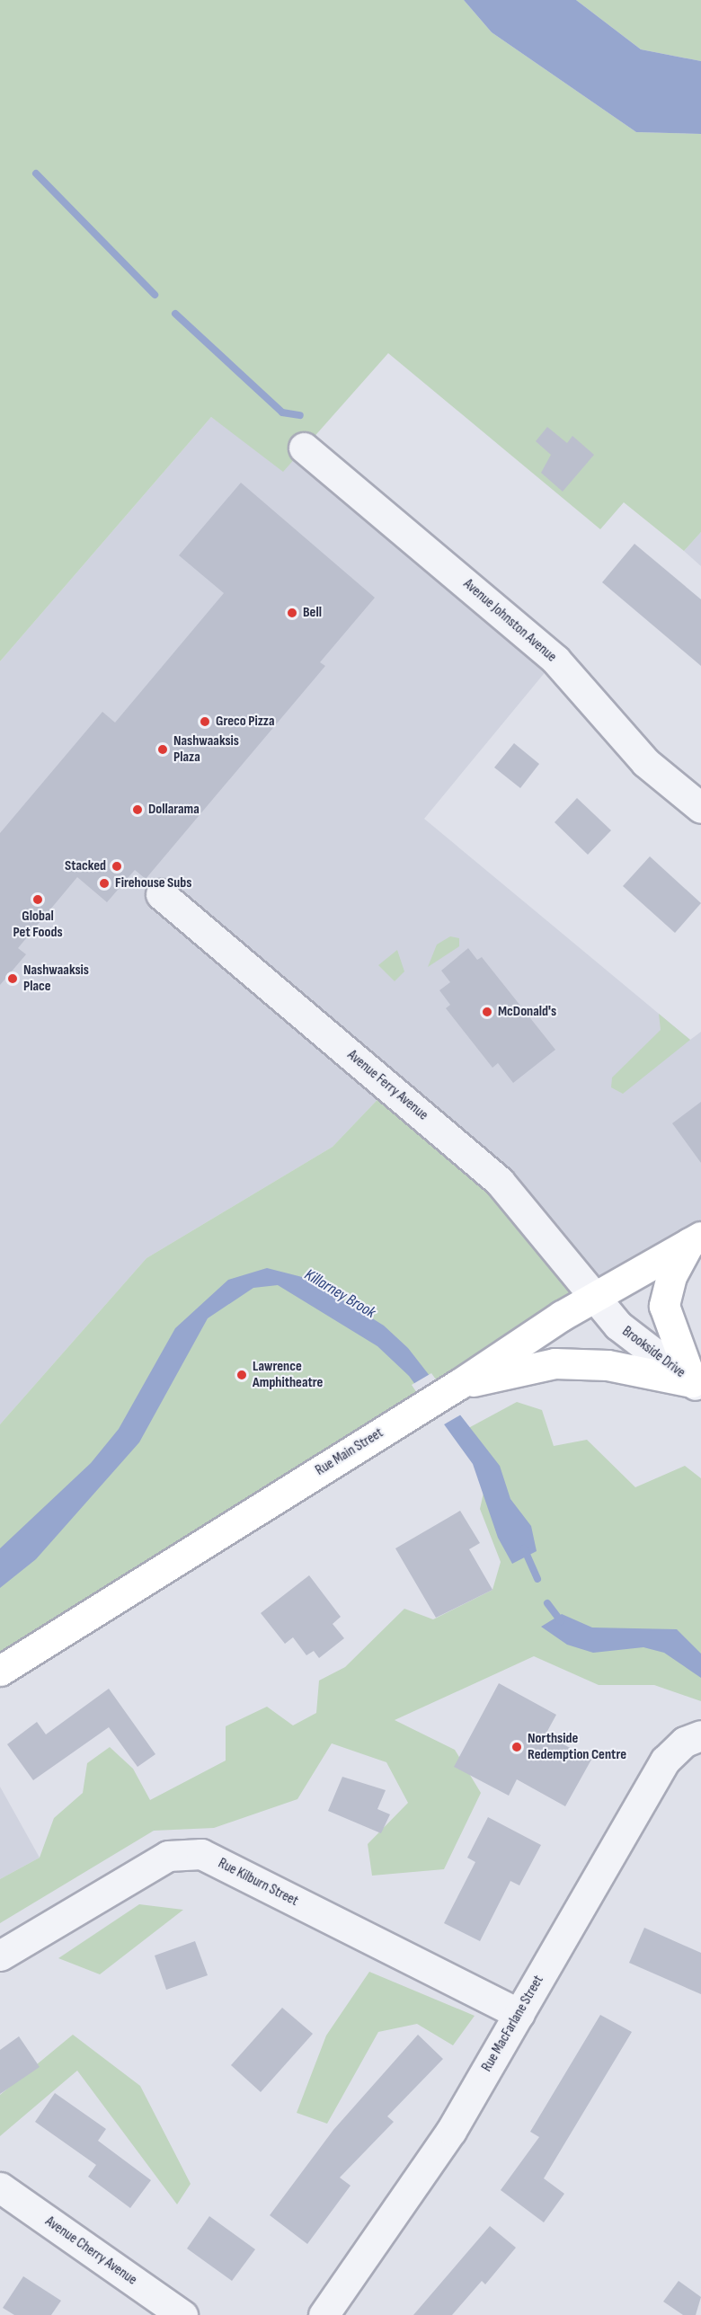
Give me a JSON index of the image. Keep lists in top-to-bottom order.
{
  "streets": {
    "main road": ["Rue Main Street"],
    "street": [
      "Avenue Johnston Avenue",
      "Avenue Ferry Avenue",
      "Brookside Drive",
      "Rue Kilburn Street",
      "Rue MacFarlane Street",
      "Avenue Cherry Avenue"
    ]
  },
  "crossings": [
    ["Avenue Ferry Avenue", "Brookside Drive"],
    ["Avenue Ferry Avenue", "Rue Main Street"],
    ["Brookside Drive", "Rue Main Street"],
    ["Rue Kilburn Street", "Rue MacFarlane Street"]
  ],
  "water": ["Killarney Brook"],
  "places": [
    "Bell",
    "Greco Pizza",
    "Nashwaaksis Plaza",
    "Dollarama",
    "Stacked",
    "Firehouse Subs",
    "Global Pet Foods",
    "Nashwaaksis Place",
    "McDonald's",
    "Lawrence Amphitheatre",
    "Northside Redemption Centre"
  ]
}
